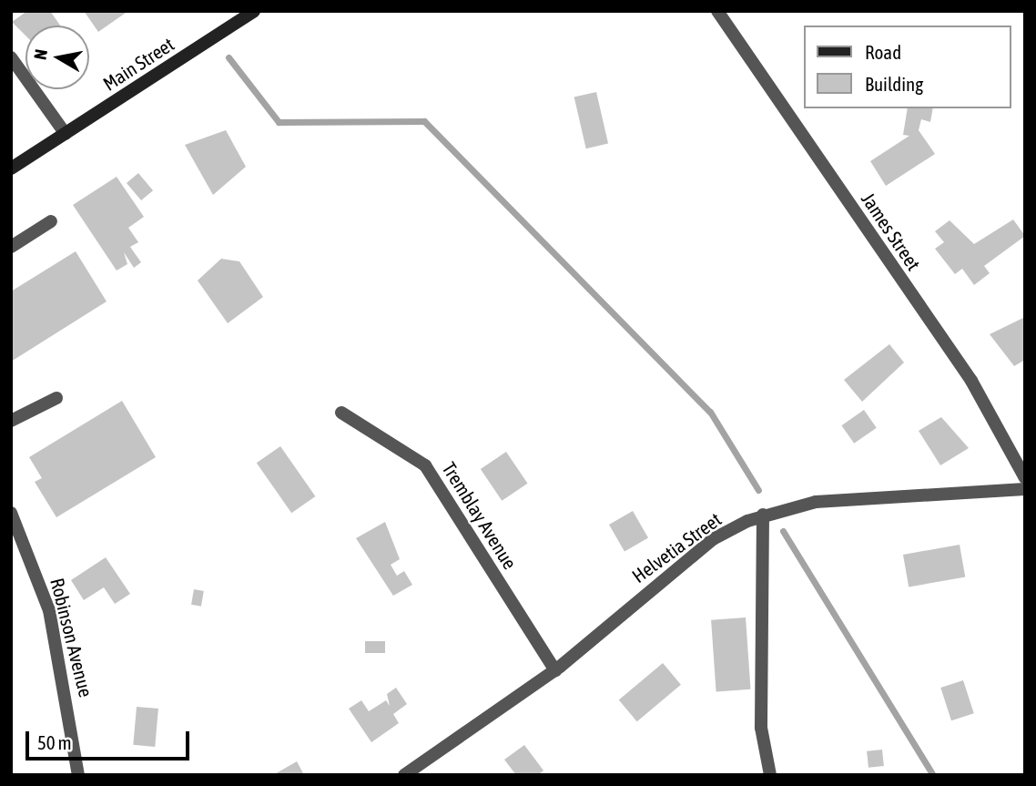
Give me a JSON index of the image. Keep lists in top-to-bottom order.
{
  "streets": {
    "main road": ["Main Street"],
    "street": [
      "James Street",
      "Tremblay Avenue",
      "Helvetia Street",
      "Robinson Avenue"
    ]
  },
  "crossings": [
    ["Tremblay Avenue", "Helvetia Street"]
  ],
  "legend": ["Road", "Building"],
  "scale_bar": "50 m",
  "north": "left"
}
